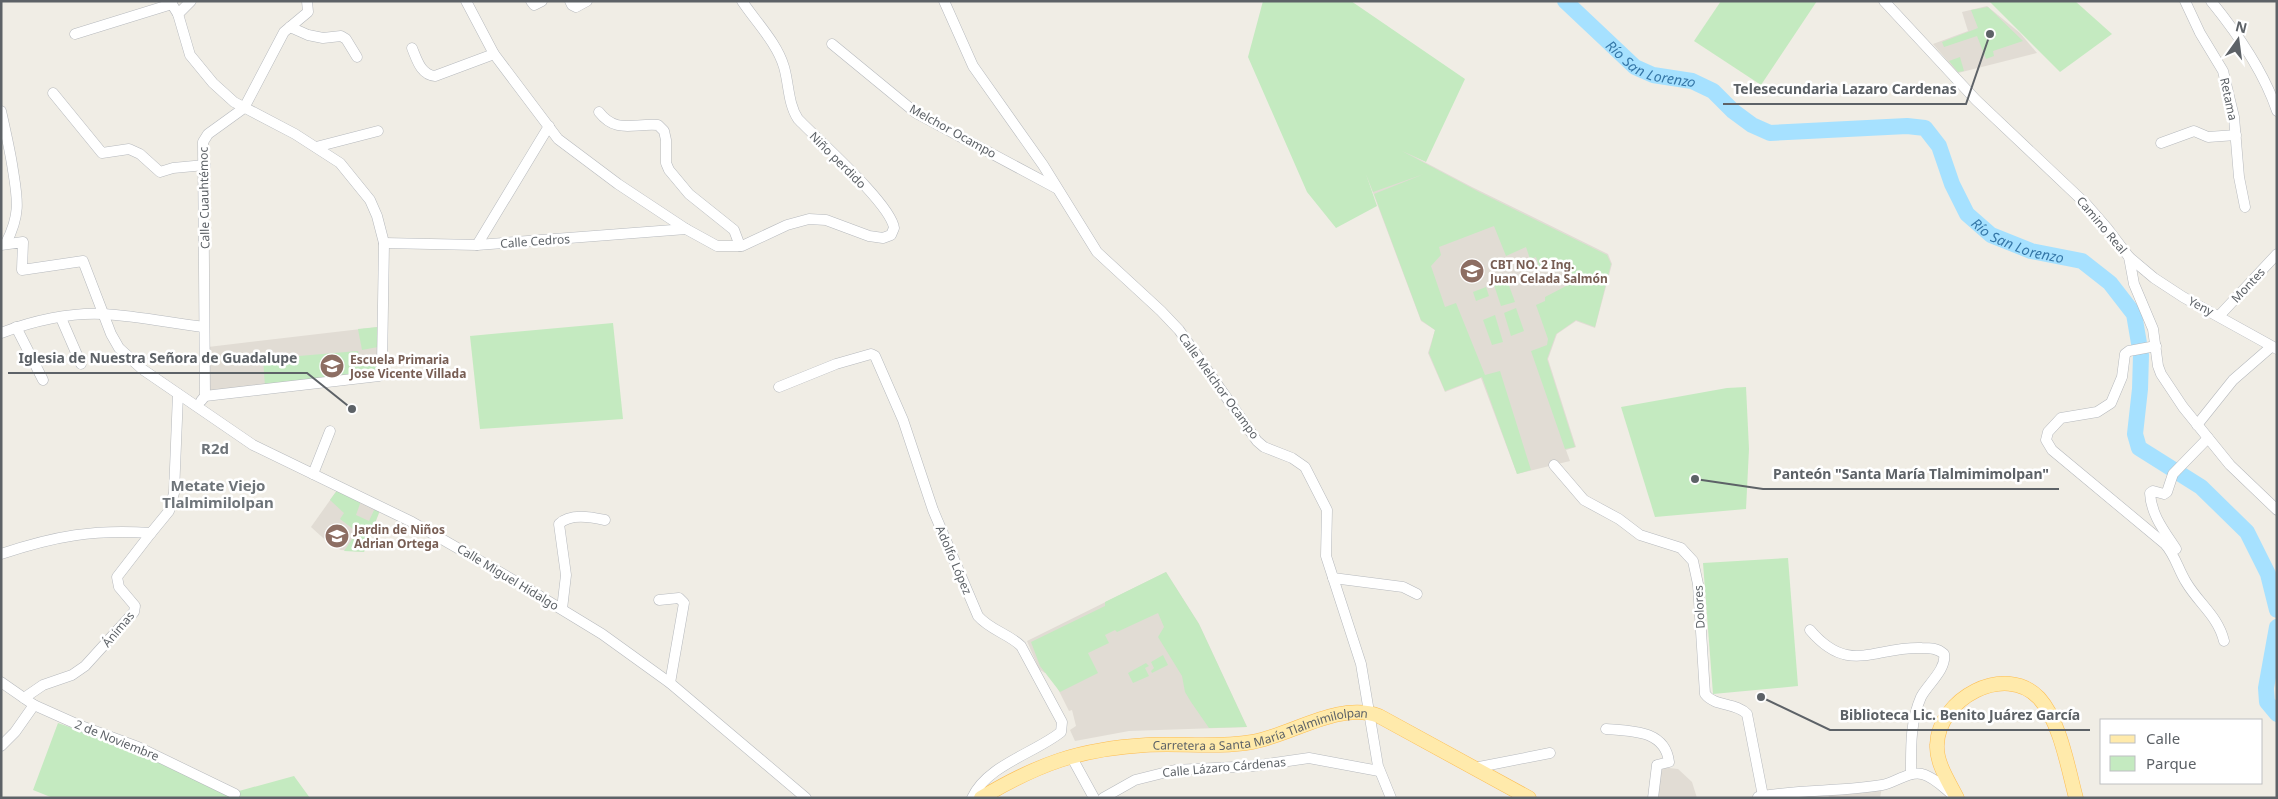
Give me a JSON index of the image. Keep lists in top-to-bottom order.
{
  "streets": {
    "main road": ["Carretera a Santa María Tlalmimilolpan"],
    "street": [
      "Retama",
      "Melchor Ocampo",
      "Niño perdido",
      "Calle Cuauhtémoc",
      "Camino Real",
      "Calle Cedros",
      "Montes",
      "Yeny",
      "Calle Melchor Ocampo",
      "Adolfo López",
      "Calle Miguel Hidalgo",
      "Dolores",
      "Ánimas",
      "2 de Noviembre",
      "Calle Lázaro Cárdenas"
    ]
  },
  "crossings": [
    ["Melchor Ocampo", "Calle Melchor Ocampo"],
    ["Niño perdido", "Calle Cedros"],
    ["Camino Real", "Yeny"],
    ["Montes", "Yeny"],
    ["Calle Melchor Ocampo", "Carretera a Santa María Tlalmimilolpan"],
    ["Calle Melchor Ocampo", "Calle Lázaro Cárdenas"],
    ["Ánimas", "2 de Noviembre"]
  ],
  "districts": ["R2d", "Metate Viejo Tlalmimilolpan"],
  "water": ["Río San Lorenzo"],
  "places": {
    "other": [
      "Telesecundaria Lazaro Cardenas",
      "Iglesia de Nuestra Señora de Guadalupe",
      "Panteón \"Santa María Tlalmimimolpan\"",
      "Biblioteca Lic. Benito Juárez García"
    ],
    "school or university": ["CBT NO. 2 Ing. Juan Celada Salmón", "Escuela Primaria Jose Vicente Villada", "Jardin de Niños Adrian Ortega"]
  },
  "legend": ["Calle", "Parque"],
  "north": "top"
}
